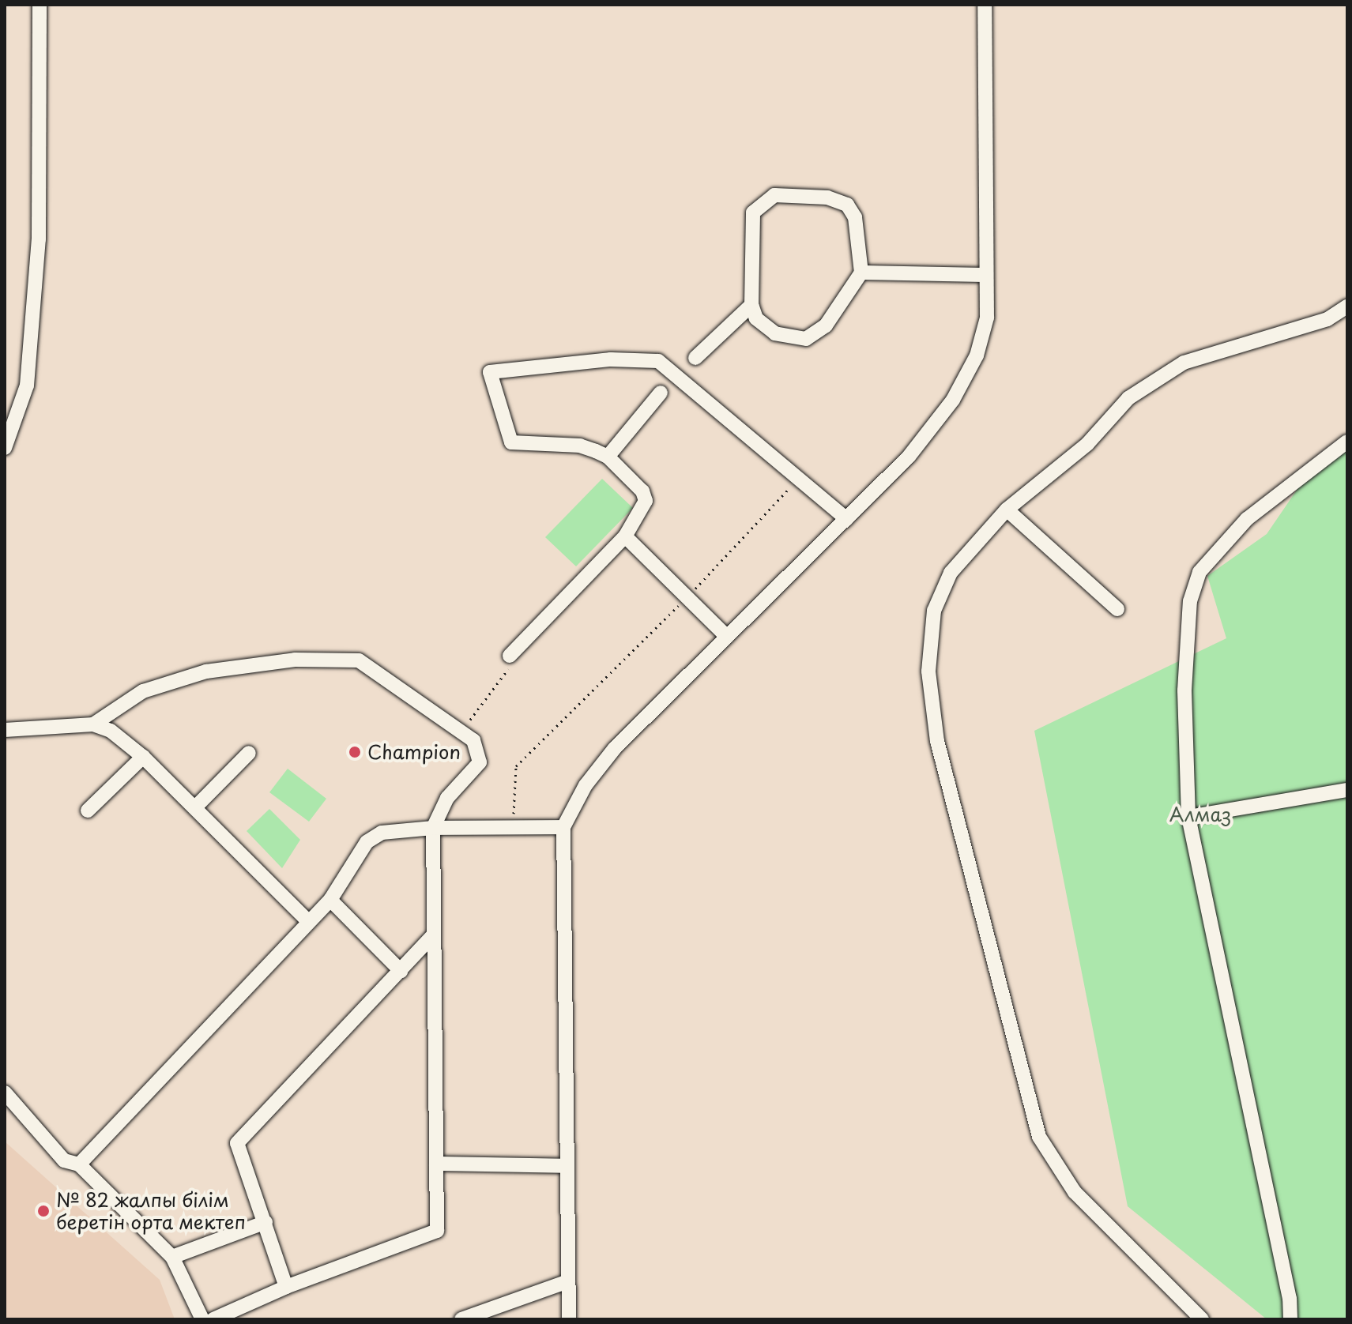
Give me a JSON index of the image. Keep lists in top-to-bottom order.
{
  "parks": ["Алмаз"],
  "places": ["Champion", "№ 82 жалпы білім беретін орта мектеп"]
}
